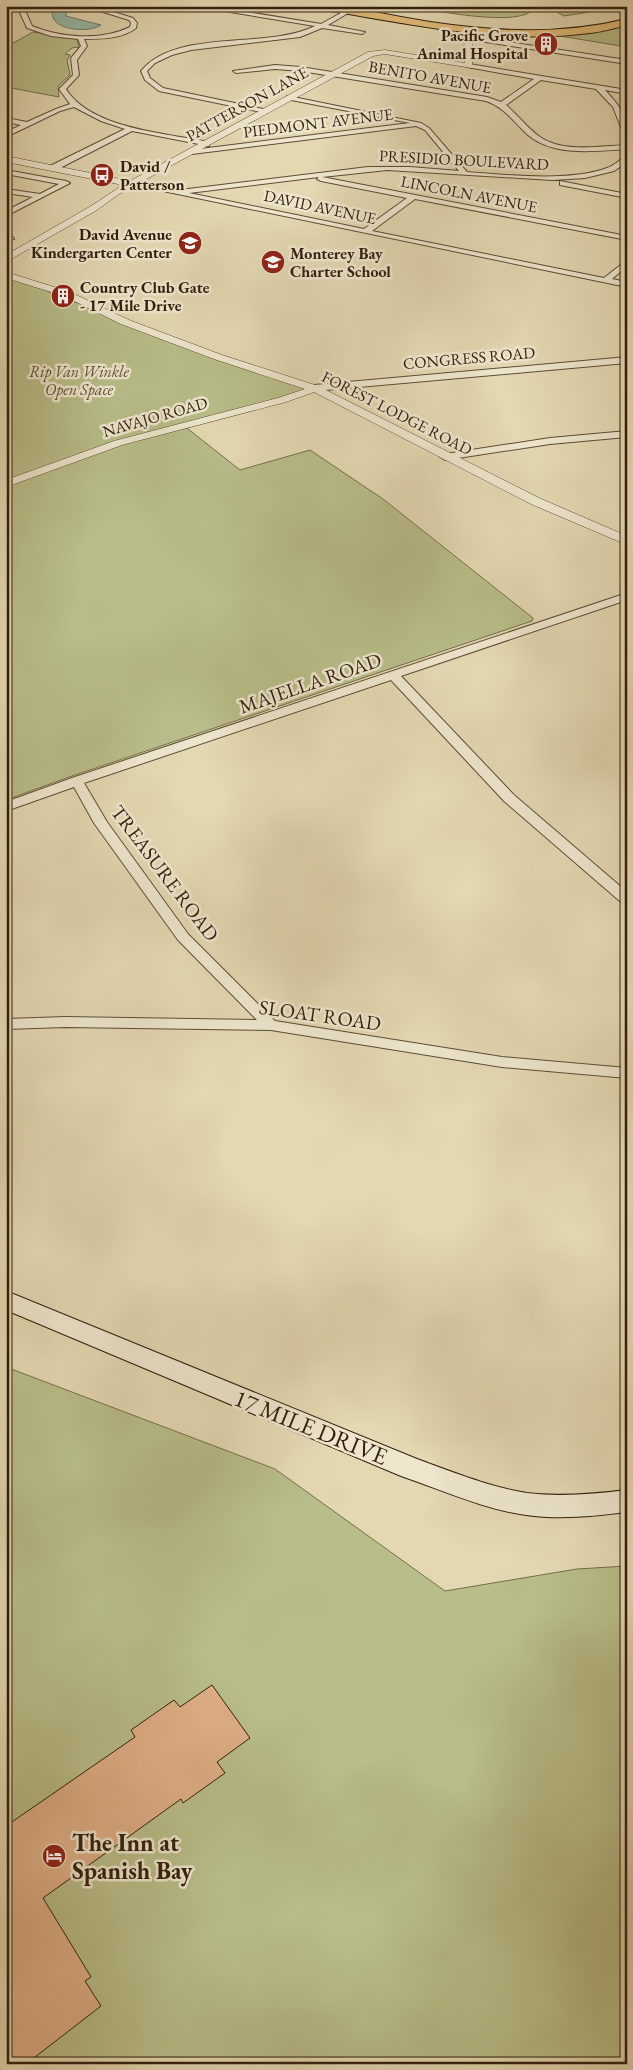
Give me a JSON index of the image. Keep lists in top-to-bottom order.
{
  "streets": {
    "main road": ["17 MILE DRIVE"],
    "street": [
      "BENITO AVENUE",
      "PATTERSON LANE",
      "PIEDMONT AVENUE",
      "PRESIDIO BOULEVARD",
      "LINCOLN AVENUE",
      "DAVID AVENUE",
      "CONGRESS ROAD",
      "FOREST LODGE ROAD",
      "NAVAJO ROAD",
      "MAJELLA ROAD",
      "TREASURE ROAD",
      "SLOAT ROAD"
    ]
  },
  "crossings": [
    ["BENITO AVENUE", "PATTERSON LANE"],
    ["PATTERSON LANE", "PIEDMONT AVENUE"],
    ["PATTERSON LANE", "DAVID AVENUE"],
    ["PRESIDIO BOULEVARD", "LINCOLN AVENUE"],
    ["PRESIDIO BOULEVARD", "DAVID AVENUE"],
    ["CONGRESS ROAD", "FOREST LODGE ROAD"],
    ["CONGRESS ROAD", "NAVAJO ROAD"],
    ["FOREST LODGE ROAD", "NAVAJO ROAD"],
    ["MAJELLA ROAD", "TREASURE ROAD"],
    ["TREASURE ROAD", "SLOAT ROAD"]
  ],
  "parks": ["Rip Van Winkle Open Space"],
  "places": {
    "building": ["Pacific Grove Animal Hospital", "Country Club Gate - 17 Mile Drive"],
    "bus stop": ["David / Patterson"],
    "school or university": ["David Avenue Kindergarten Center", "Monterey Bay Charter School"],
    "hotel": ["The Inn at Spanish Bay"]
  }
}
